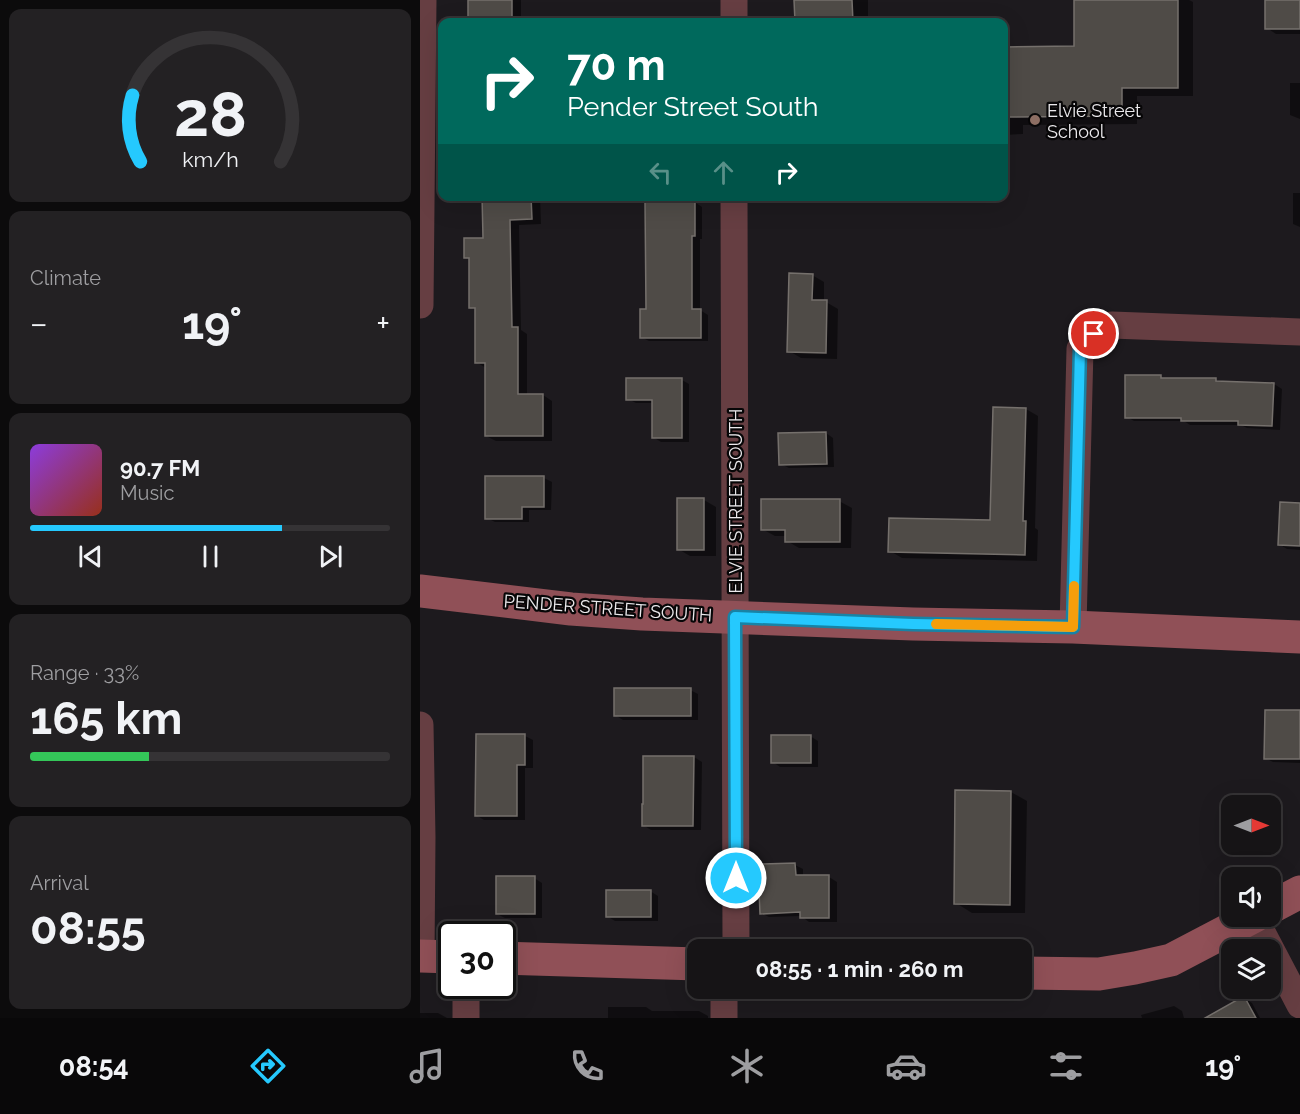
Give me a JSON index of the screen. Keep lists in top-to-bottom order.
{
  "streets": {
    "street": ["ELVIE STREET SOUTH", "PENDER STREET SOUTH"]
  },
  "crossings": [
    ["ELVIE STREET SOUTH", "PENDER STREET SOUTH"]
  ],
  "places": ["Elvie Street School"],
  "north": "right",
  "page": {
    "turn": ["70 m", "Pender Street South"],
    "tile": [
      "Climate",
      ["Range · 33%", "165 km"],
      ["Arrival", "08:55"]
    ],
    "heat": ["−", "19°", "+"],
    "song": ["90.7 FM", "Music"],
    "limit": "30",
    "trip": "08:55 · 1 min · 260 m",
    "tabs": ["08:54", "19°"],
    "gauge": ["28", "km/h"]
  }
}
